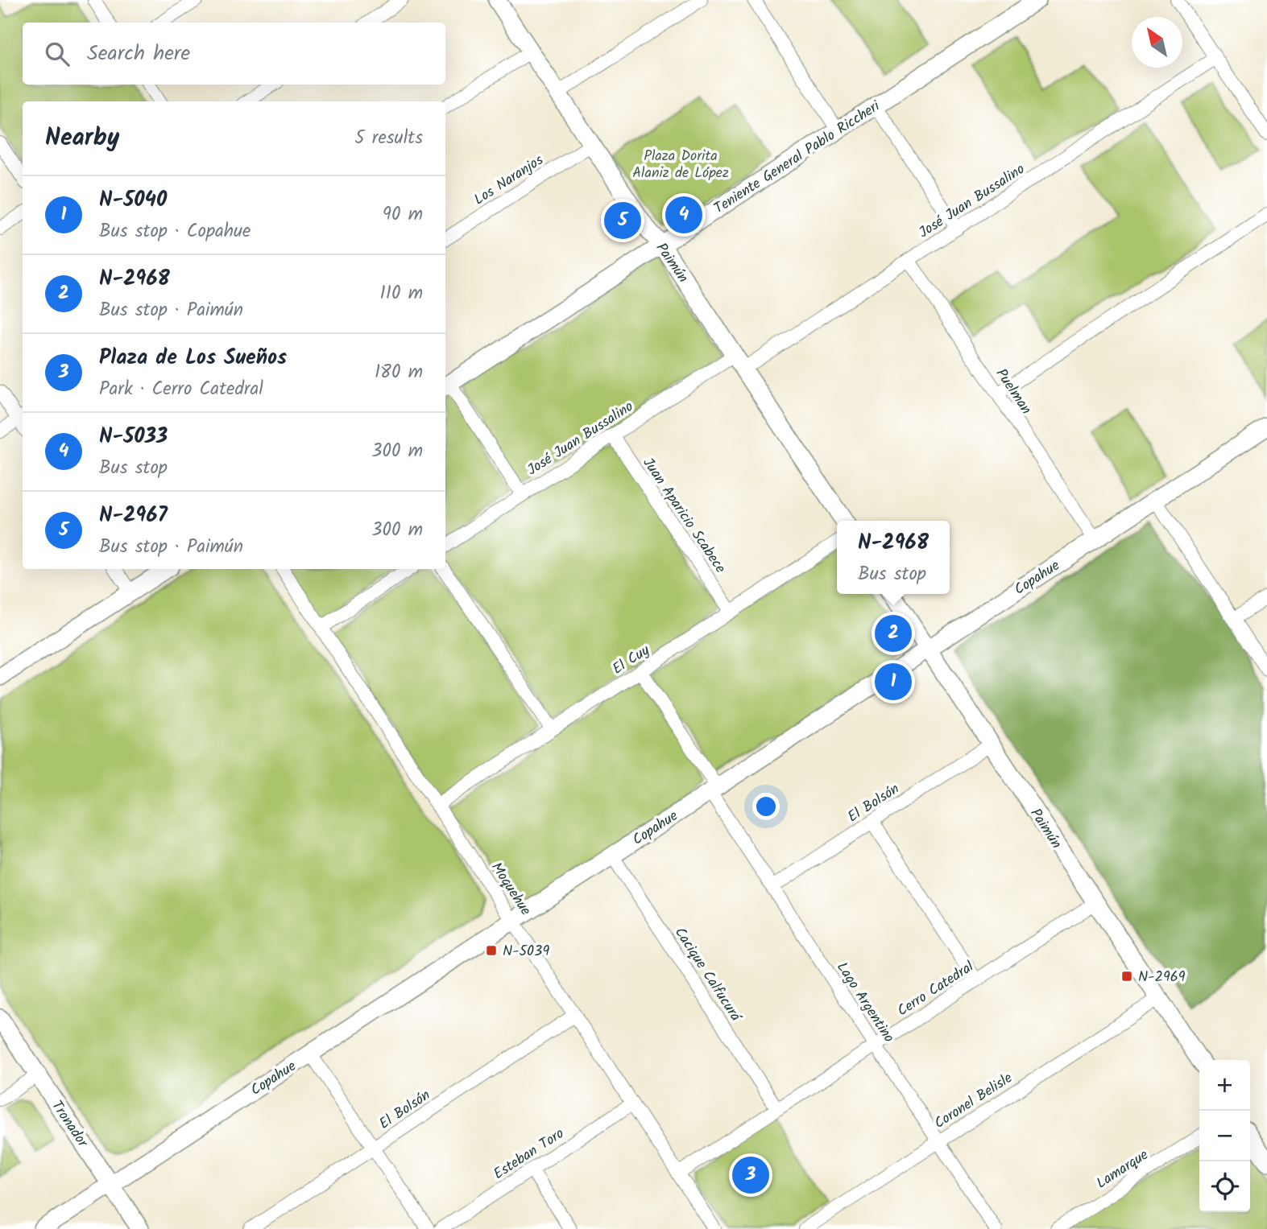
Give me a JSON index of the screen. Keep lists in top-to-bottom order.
{
  "streets": {
    "street": [
      "Teniente General Pablo Riccheri",
      "Los Naranjos",
      "José Juan Bussalino",
      "Paimún",
      "Puelman",
      "Juan Aparicio Scabece",
      "Copahue",
      "El Cuy",
      "El Bolsón",
      "Moquehue",
      "Cacique Calfucurá",
      "Cerro Catedral",
      "Lago Argentino",
      "Coronel Belisle",
      "Tronador",
      "Esteban Toro",
      "Lamarque"
    ]
  },
  "crossings": [
    ["Teniente General Pablo Riccheri", "Paimún"],
    ["Los Naranjos", "Paimún"],
    ["José Juan Bussalino", "Paimún"],
    ["José Juan Bussalino", "Puelman"],
    ["José Juan Bussalino", "Juan Aparicio Scabece"],
    ["Paimún", "Copahue"],
    ["Paimún", "El Bolsón"],
    ["Paimún", "Cerro Catedral"],
    ["Paimún", "Coronel Belisle"],
    ["Puelman", "Copahue"],
    ["Juan Aparicio Scabece", "El Cuy"],
    ["Copahue", "Moquehue"],
    ["Copahue", "Cacique Calfucurá"],
    ["Copahue", "Lago Argentino"],
    ["Copahue", "Tronador"],
    ["El Cuy", "Moquehue"],
    ["El Cuy", "Lago Argentino"],
    ["El Bolsón", "Moquehue"],
    ["El Bolsón", "Lago Argentino"],
    ["Moquehue", "Cerro Catedral"],
    ["Moquehue", "Esteban Toro"],
    ["Cacique Calfucurá", "Cerro Catedral"],
    ["Cerro Catedral", "Lago Argentino"],
    ["Lago Argentino", "Coronel Belisle"]
  ],
  "parks": ["Plaza Dorita Alaniz de López"],
  "places": {
    "transit": ["N-5039", "N-2969"]
  },
  "north": "top left",
  "page": {
    "search": "Search here",
    "heading": ["Nearby", "5 results"],
    "list": [
      {
        "mark": "1",
        "name": "N-5040",
        "note": "Bus stop · Copahue",
        "value": "90 m"
      },
      {
        "mark": "2",
        "name": "N-2968",
        "note": "Bus stop · Paimún",
        "value": "110 m"
      },
      {
        "mark": "3",
        "name": "Plaza de Los Sueños",
        "note": "Park · Cerro Catedral",
        "value": "180 m"
      },
      {
        "mark": "4",
        "name": "N-5033",
        "note": "Bus stop",
        "value": "300 m"
      },
      {
        "mark": "5",
        "name": "N-2967",
        "note": "Bus stop · Paimún",
        "value": "300 m"
      }
    ],
    "pins": [
      "4",
      "5",
      "2",
      "1",
      "3"
    ],
    "popup": ["N-2968", "Bus stop"],
    "map_buttons": ["+", "−"]
  }
}
